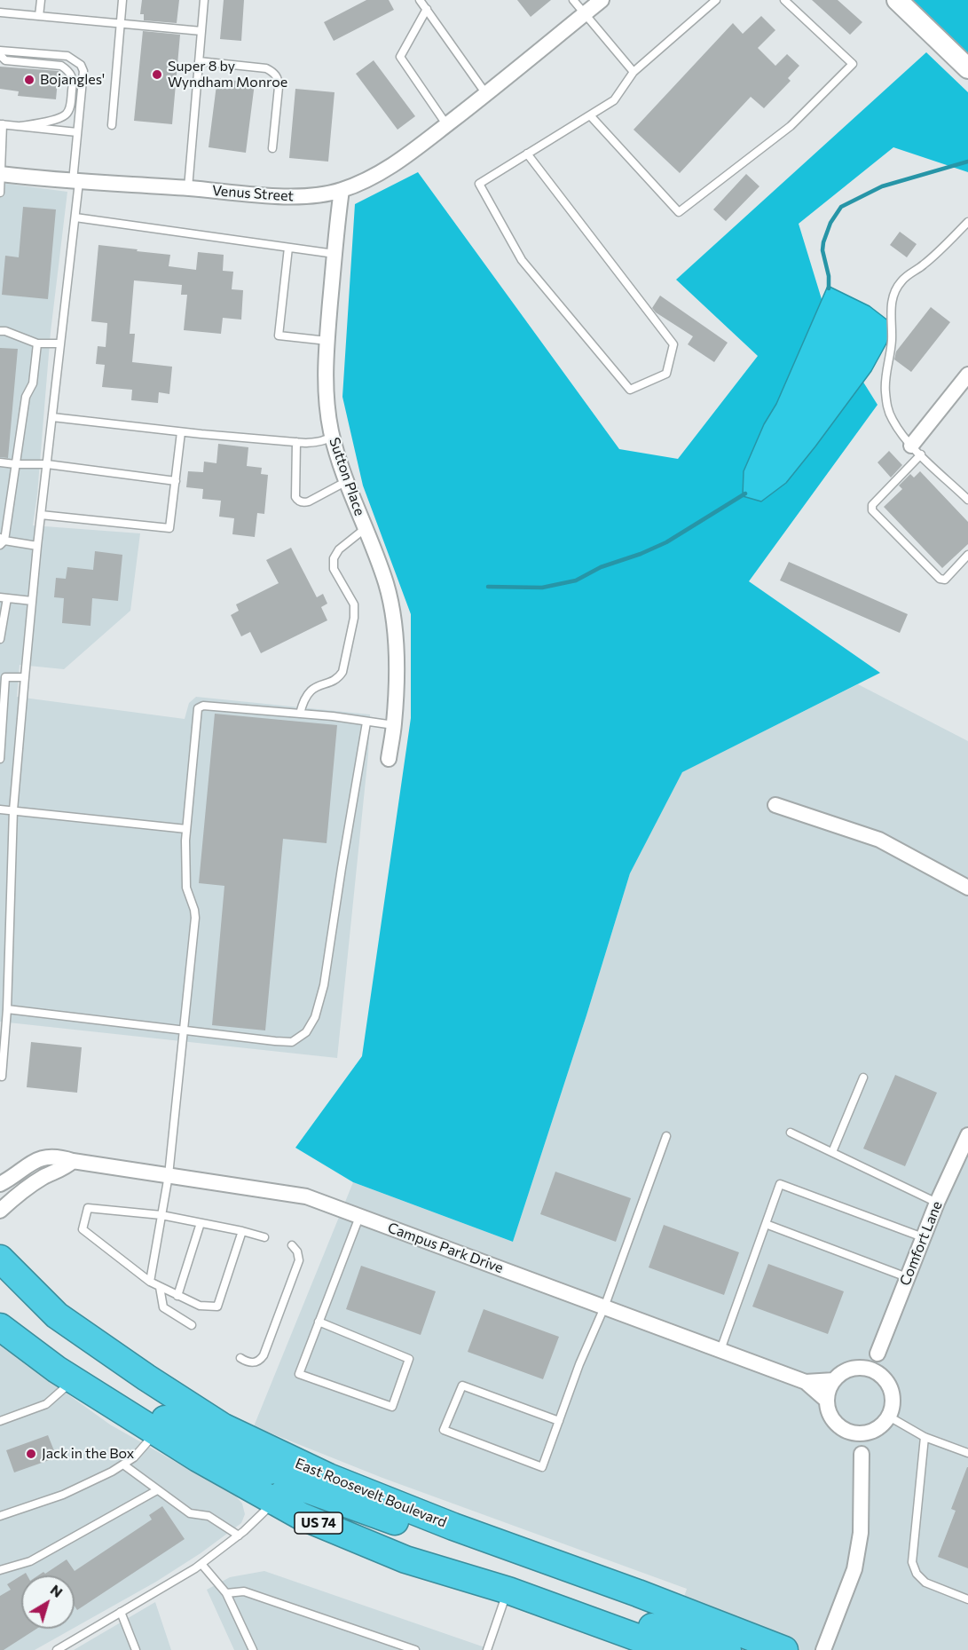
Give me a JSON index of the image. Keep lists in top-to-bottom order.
{
  "streets": {
    "highway": ["East Roosevelt Boulevard", "US 74"],
    "street": [
      "Venus Street",
      "Sutton Place",
      "Comfort Lane",
      "Campus Park Drive"
    ]
  },
  "crossings": [
    ["Venus Street", "Sutton Place"],
    ["Comfort Lane", "Campus Park Drive"]
  ],
  "places": ["Super 8 by Wyndham Monroe", "Bojangles'", "Jack in the Box"],
  "north": "top right"
}
